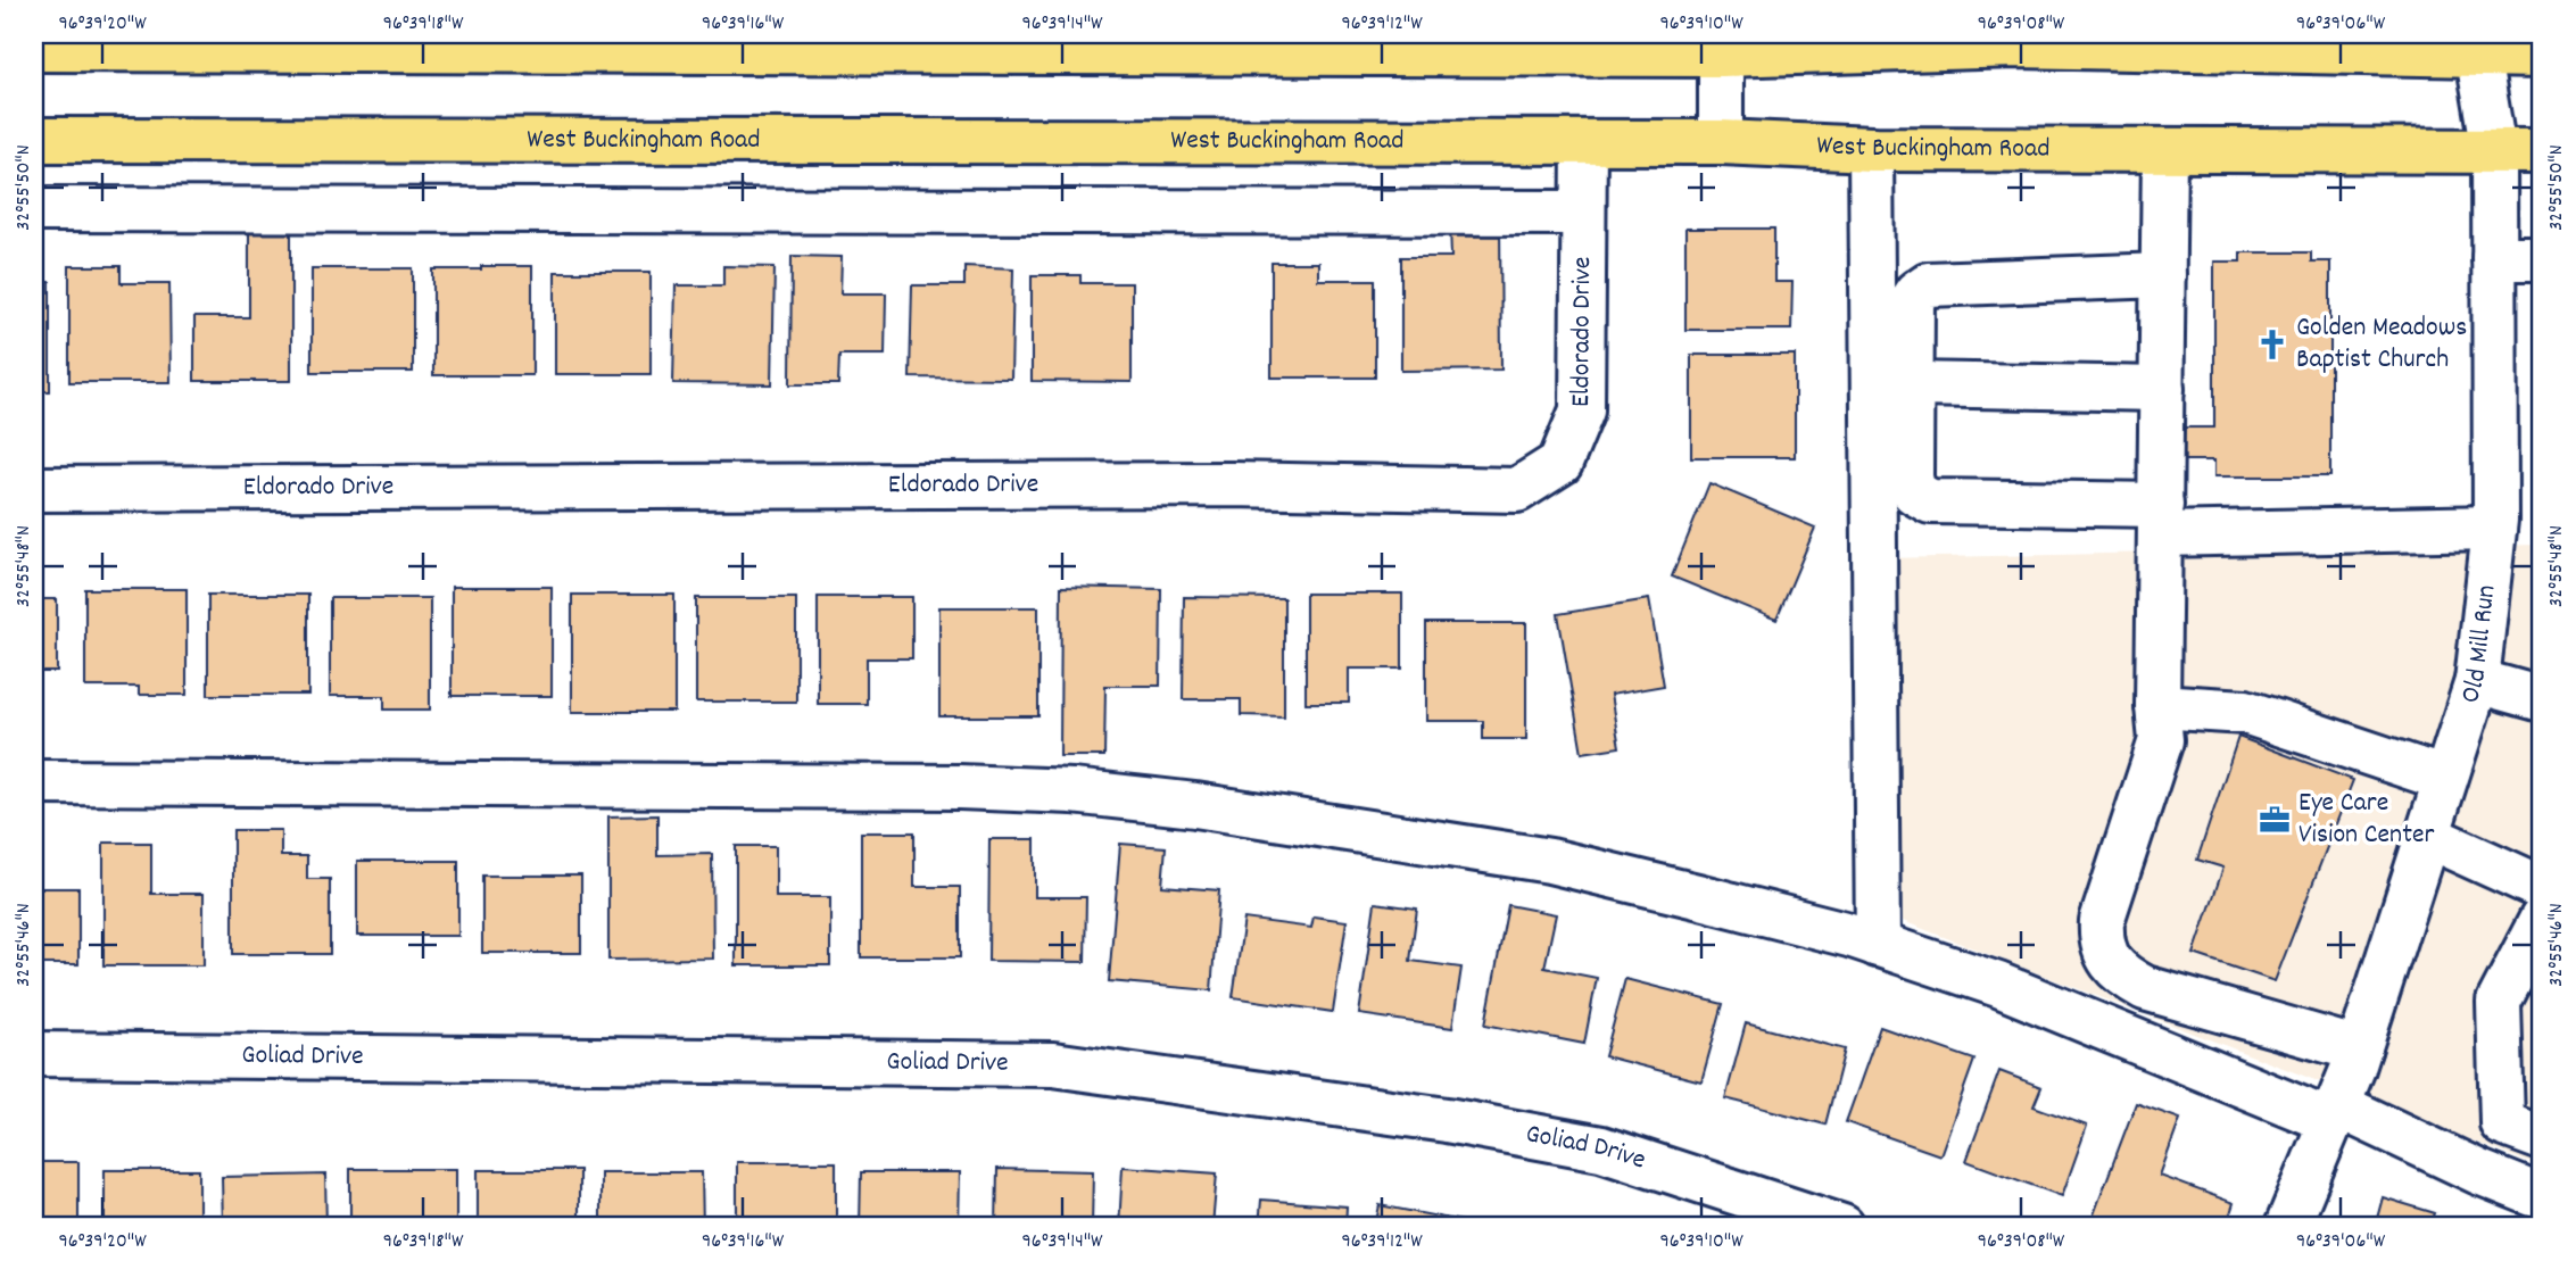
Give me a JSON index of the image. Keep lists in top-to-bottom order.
{
  "streets": {
    "main road": ["West Buckingham Road"],
    "street": ["Eldorado Drive", "Old Mill Run", "Goliad Drive"]
  },
  "crossings": [
    ["West Buckingham Road", "Eldorado Drive"],
    ["West Buckingham Road", "Old Mill Run"]
  ],
  "places": {
    "church": ["Golden Meadows Baptist Church"],
    "office": ["Eye Care Vision Center"]
  },
  "coordinates": [
    "96°39'20\"W",
    "96°39'18\"W",
    "96°39'16\"W",
    "96°39'14\"W",
    "96°39'12\"W",
    "96°39'10\"W",
    "96°39'08\"W",
    "96°39'06\"W",
    "32°55'50\"N",
    "32°55'48\"N",
    "32°55'46\"N"
  ]
}
